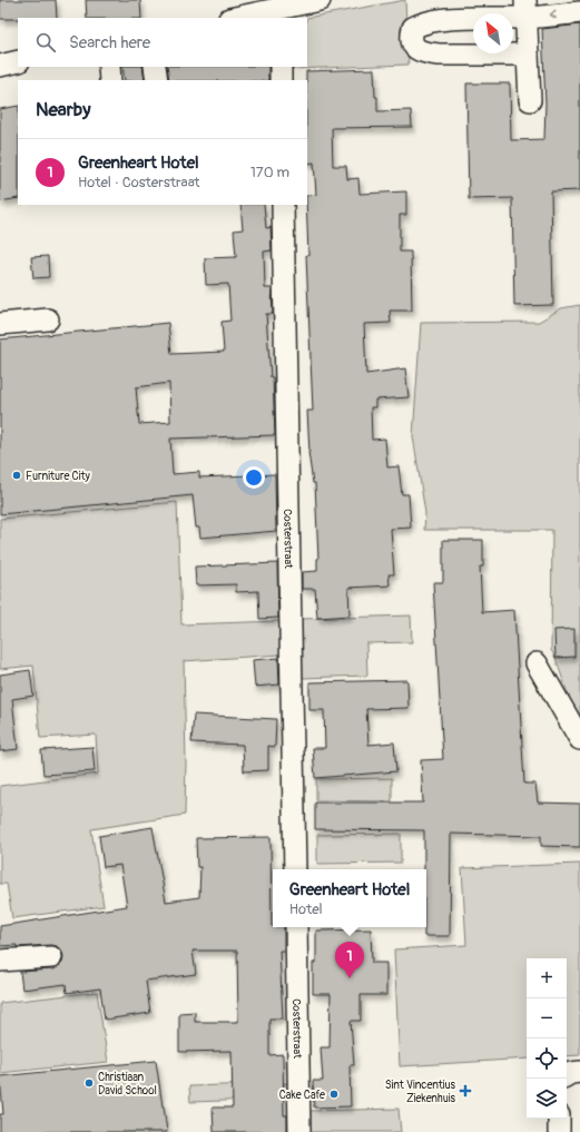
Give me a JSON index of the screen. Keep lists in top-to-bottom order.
{
  "streets": {
    "street": ["Costerstraat"]
  },
  "places": {
    "other": ["Furniture City", "Christiaan David School", "Cake Cafe"],
    "health": ["Sint Vincentius Ziekenhuis"]
  },
  "north": "top left",
  "page": {
    "search": "Search here",
    "heading": "Nearby",
    "list": [
      {
        "mark": "1",
        "name": "Greenheart Hotel",
        "note": "Hotel · Costerstraat",
        "value": "170 m"
      }
    ],
    "popup": ["Greenheart Hotel", "Hotel"],
    "pins": "1",
    "map_buttons": ["+", "−"]
  }
}
